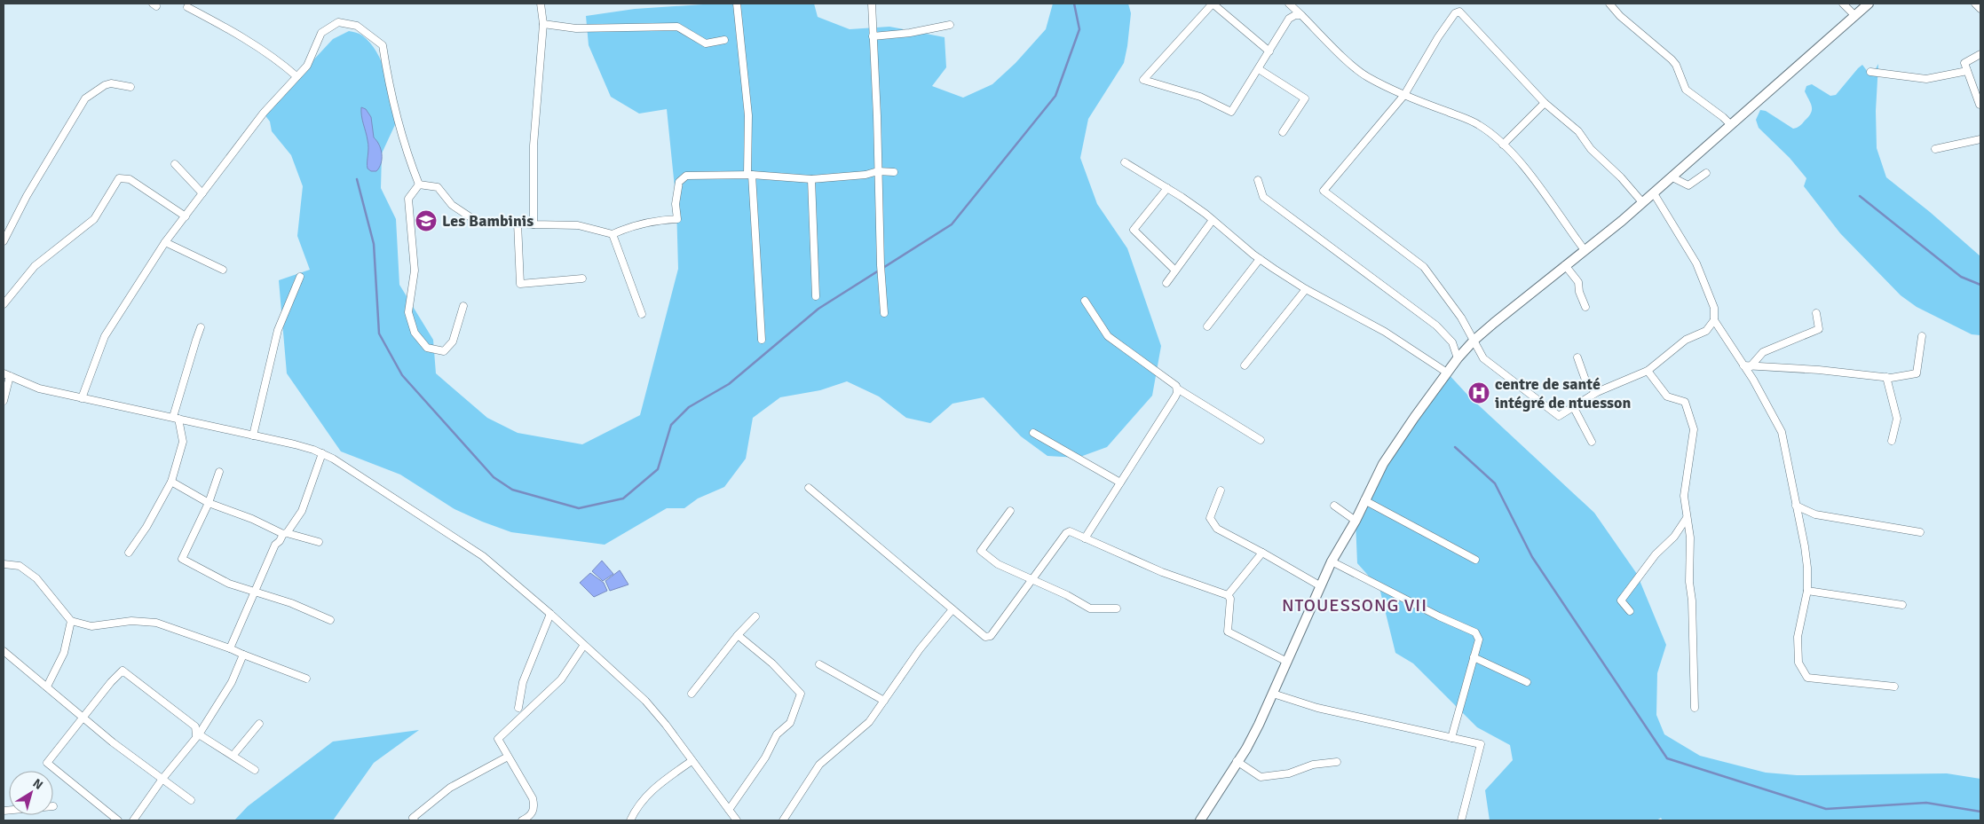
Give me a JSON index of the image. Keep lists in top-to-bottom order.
{
  "districts": ["NTOUESSONG VII"],
  "places": {
    "school or university": ["Les Bambinis"],
    "hospital": ["centre de santé intégré de ntuesson"]
  },
  "north": "top right"
}
